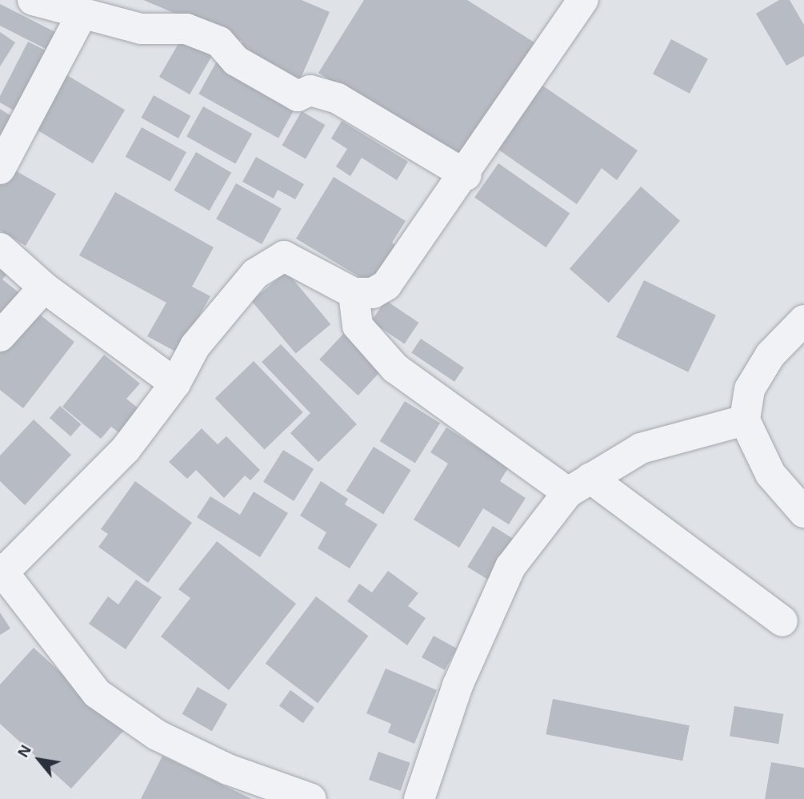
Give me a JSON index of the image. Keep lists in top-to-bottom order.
{
  "north": "top left"
}
